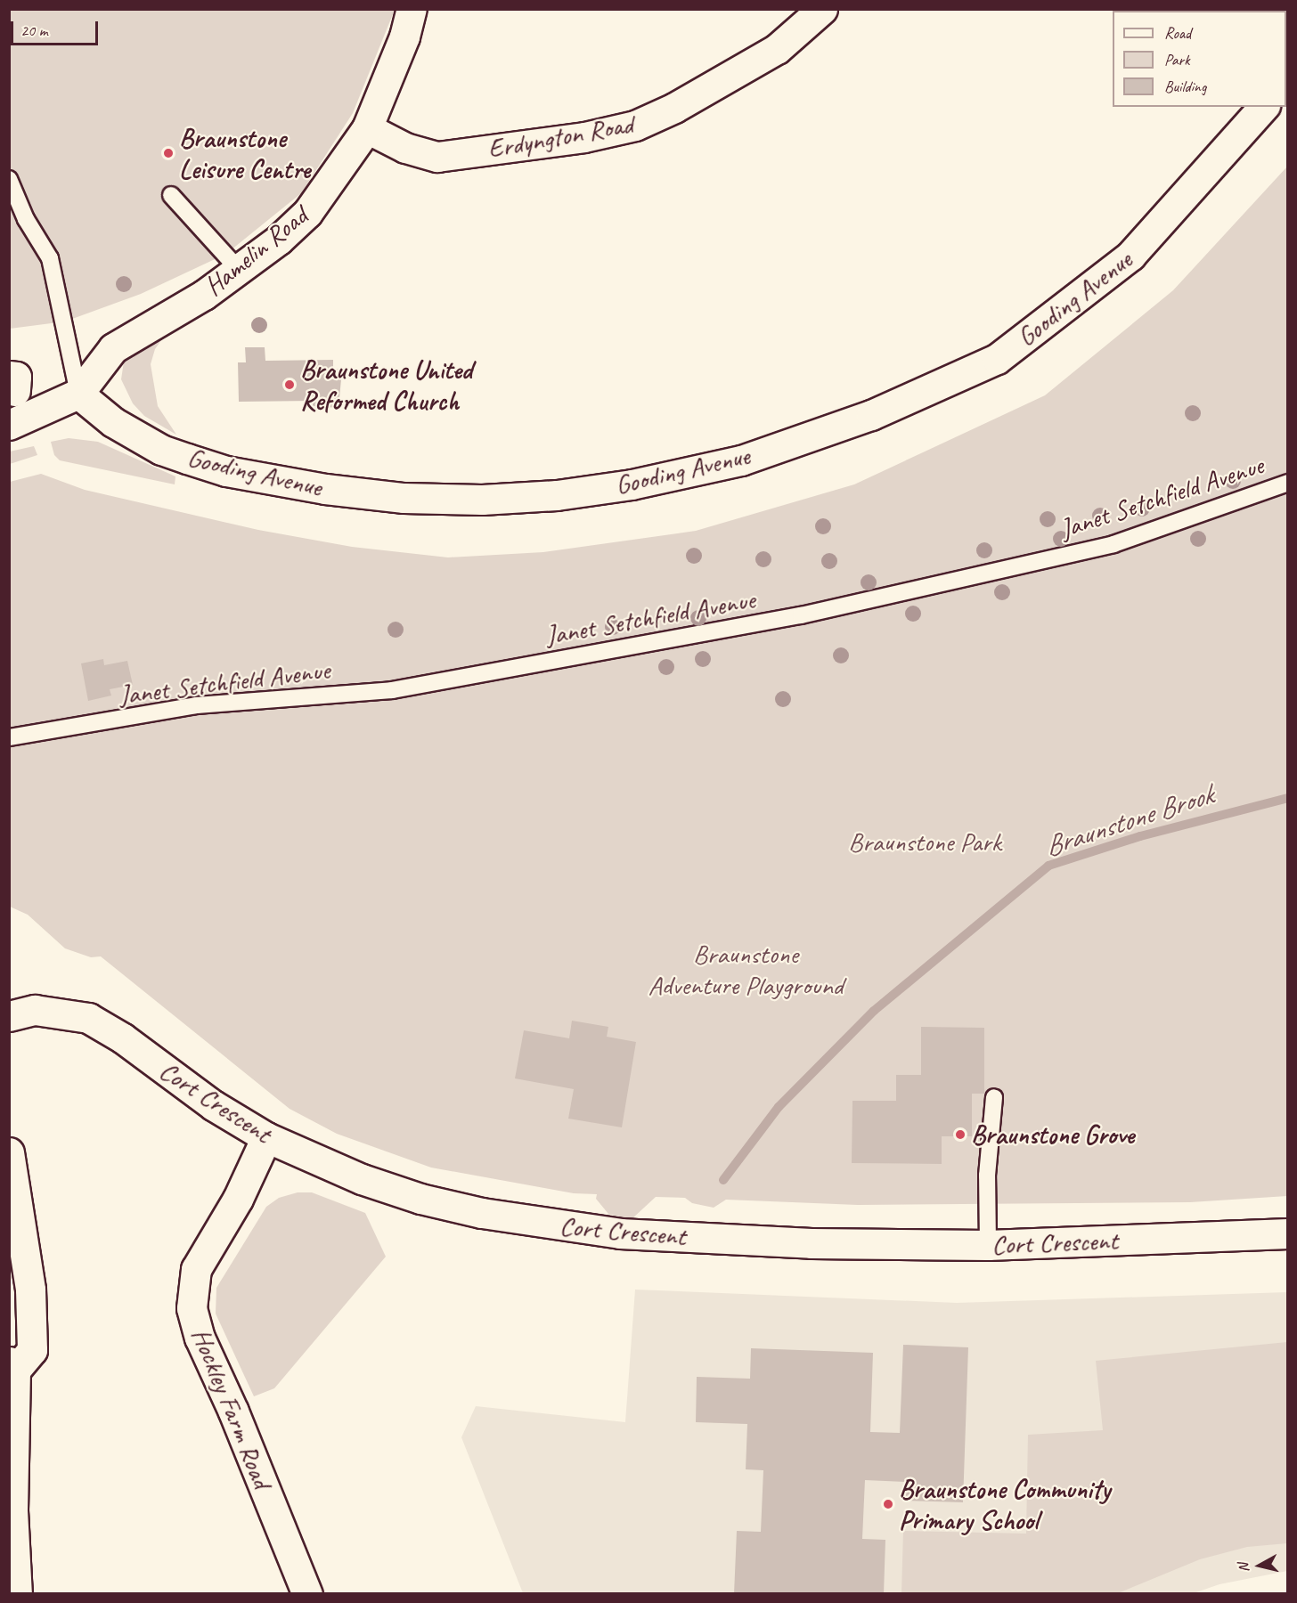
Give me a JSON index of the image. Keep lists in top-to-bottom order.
{
  "streets": {
    "street": [
      "Erdyngton Road",
      "Hamelin Road",
      "Gooding Avenue",
      "Cort Crescent",
      "Hockley Farm Road"
    ],
    "lane": ["Janet Setchfield Avenue"]
  },
  "crossings": [
    ["Erdyngton Road", "Hamelin Road"],
    ["Hamelin Road", "Gooding Avenue"],
    ["Cort Crescent", "Hockley Farm Road"]
  ],
  "water": ["Braunstone Brook"],
  "parks": ["Braunstone Park", "Braunstone Adventure Playground"],
  "places": [
    "Braunstone Leisure Centre",
    "Braunstone United Reformed Church",
    "Braunstone Grove",
    "Braunstone Community Primary School"
  ],
  "legend": ["Road", "Park", "Building"],
  "scale_bar": "20 m",
  "north": "left"
}
